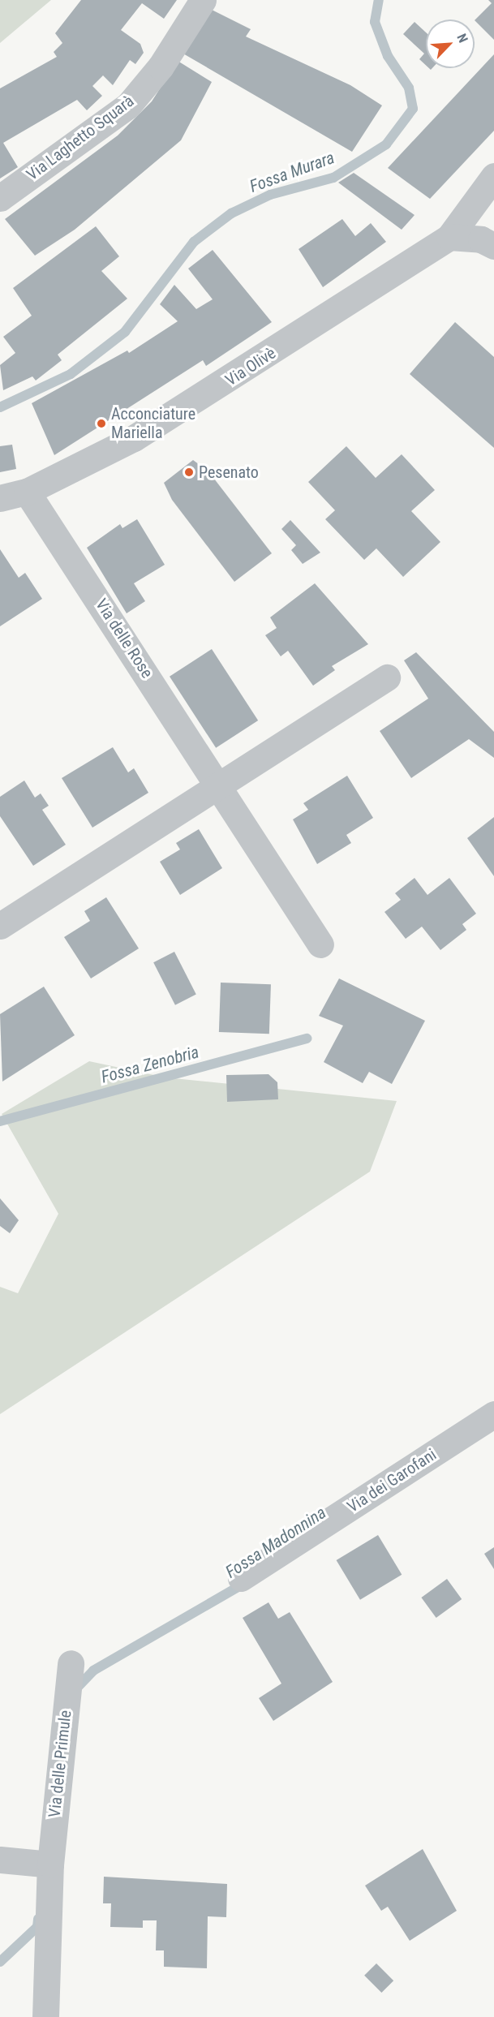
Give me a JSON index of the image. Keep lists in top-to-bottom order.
{
  "streets": {
    "street": [
      "Via Laghetto Squarà",
      "Via Olivè",
      "Via delle Rose",
      "Via dei Garofani",
      "Via delle Primule"
    ]
  },
  "crossings": [
    ["Via Olivè", "Via delle Rose"]
  ],
  "water": ["Fossa Murara", "Fossa Zenobria", "Fossa Madonnina"],
  "places": ["Acconciature Mariella", "Pesenato"],
  "north": "top right"
}
